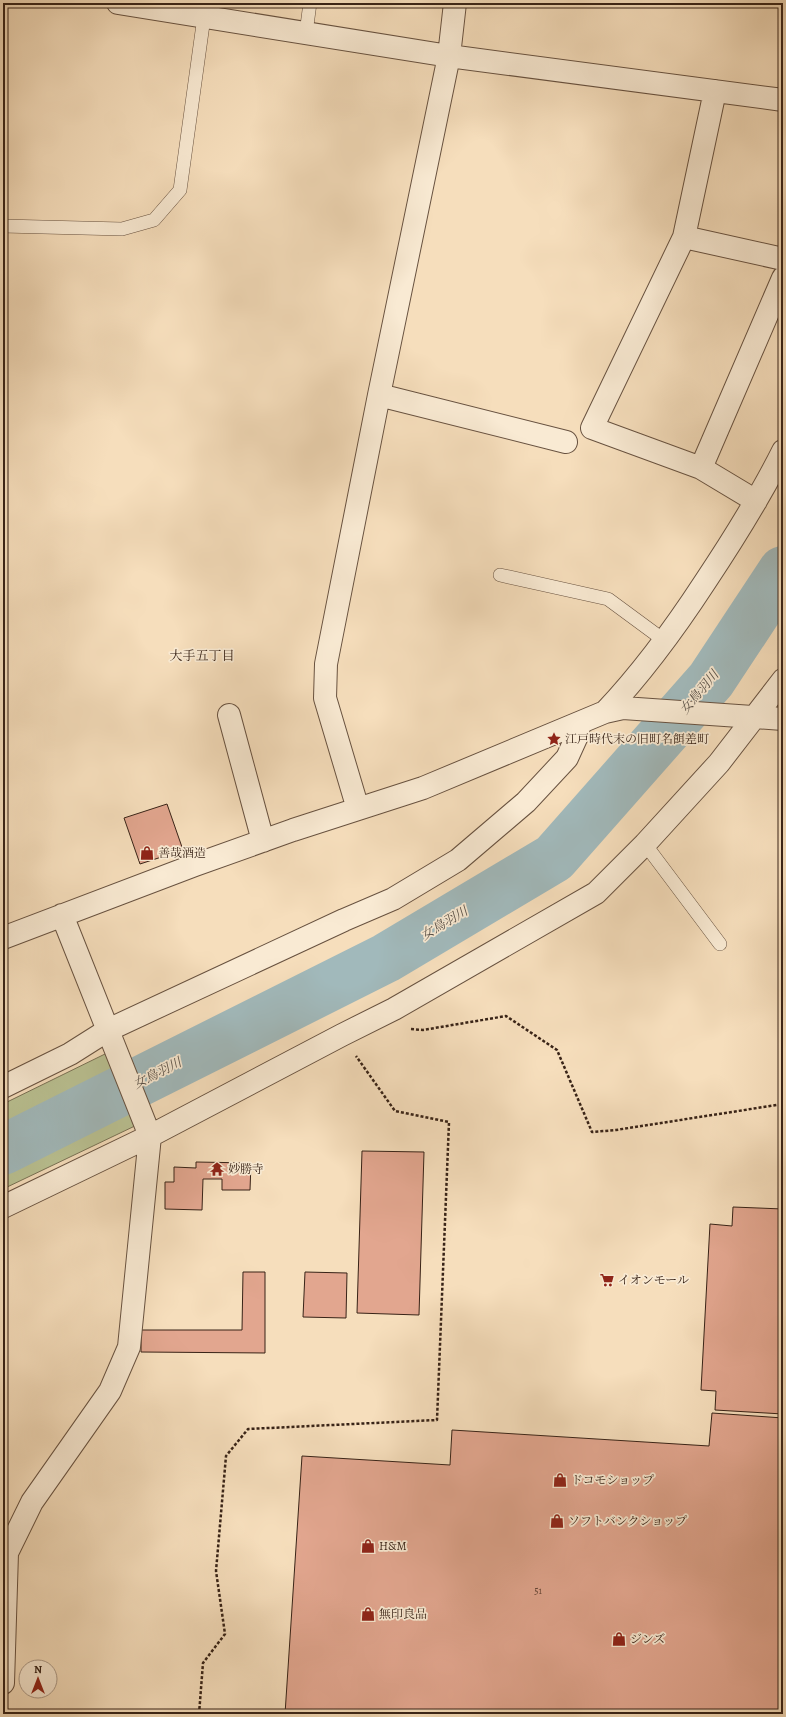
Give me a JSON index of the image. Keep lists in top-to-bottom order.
{
  "districts": ["大手五丁目"],
  "water": ["女鳥羽川"],
  "places": {
    "place": ["江戸時代末の旧町名餌差町"],
    "shop": [
      "善哉酒造",
      "ドコモショップ",
      "ソフトバンクショップ",
      "H&M",
      "無印良品",
      "ジンズ"
    ],
    "temple": ["妙勝寺"],
    "supermarket": ["イオンモール"]
  },
  "house_numbers": ["51"],
  "north": "top"
}
